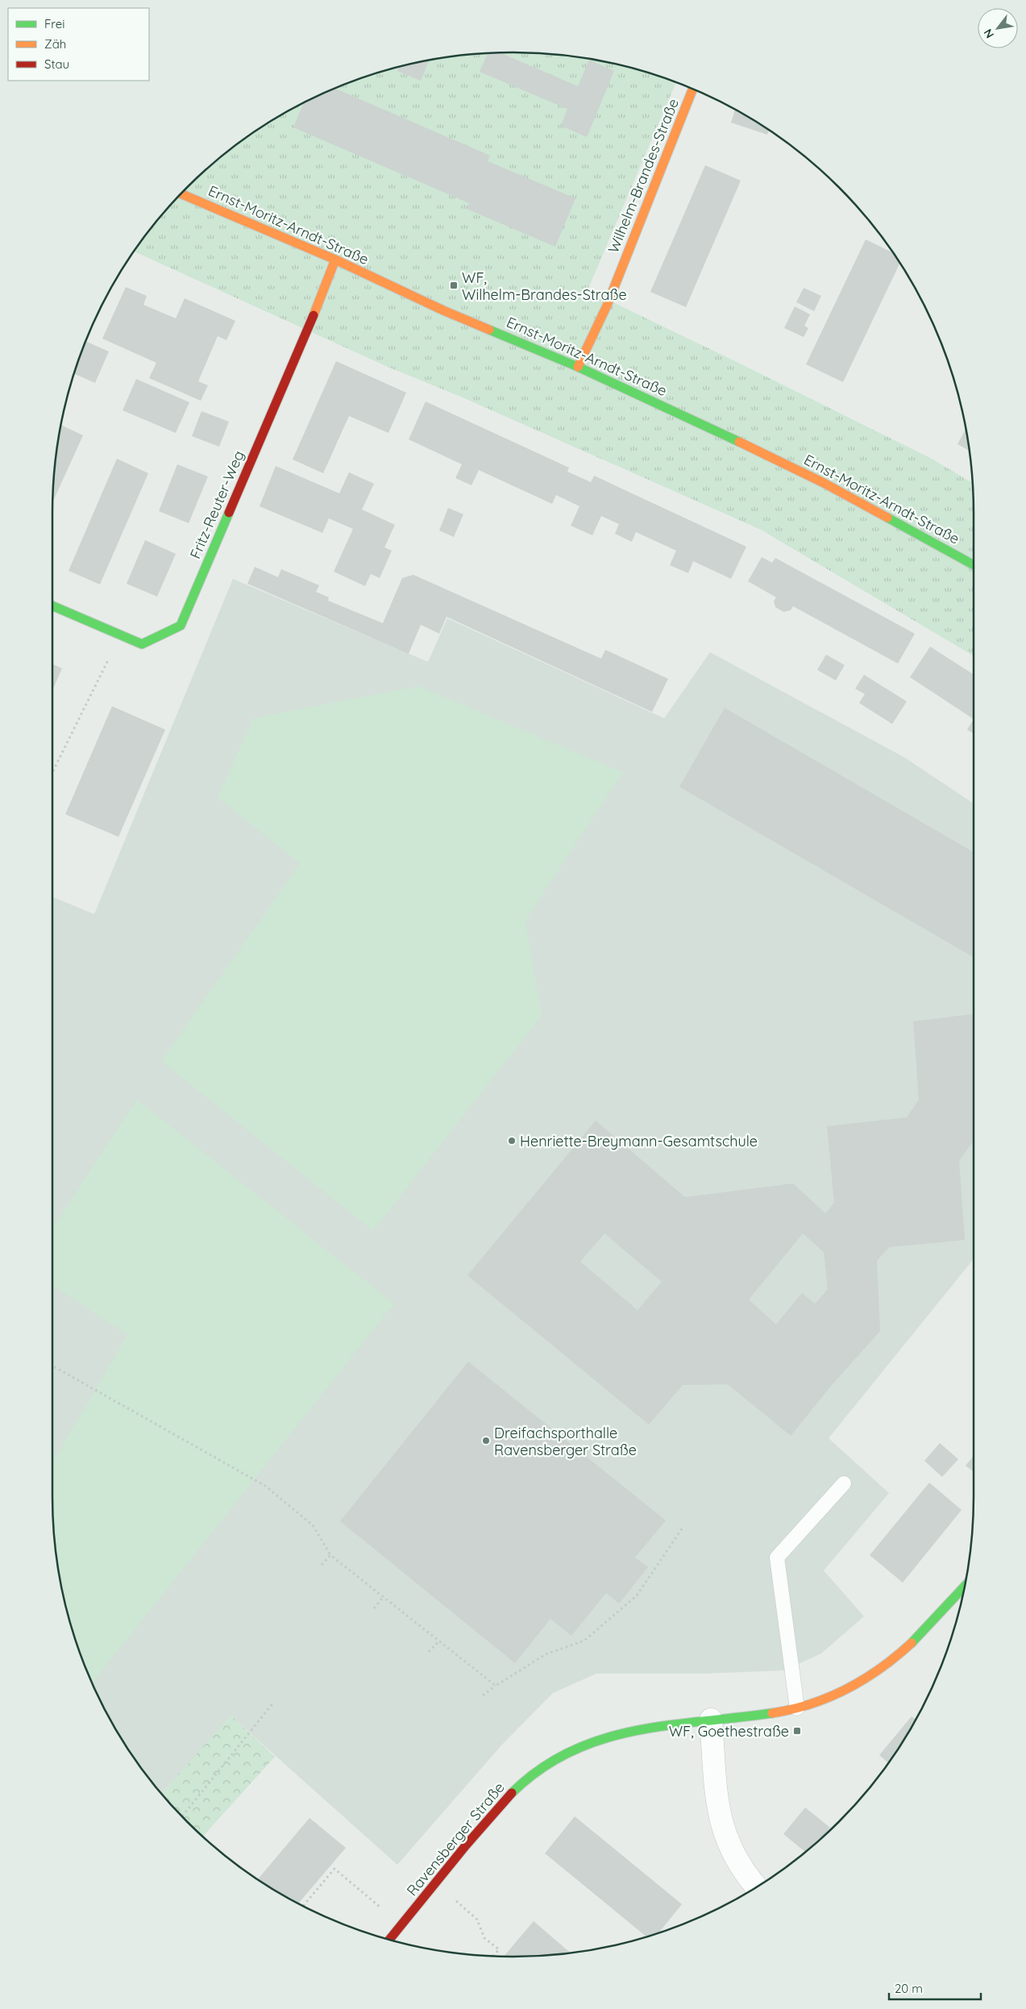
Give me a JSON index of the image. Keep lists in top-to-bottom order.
{
  "streets": {
    "street": [
      "Wilhelm-Brandes-Straße",
      "Ernst-Moritz-Arndt-Straße",
      "Fritz-Reuter-Weg",
      "Ravensberger Straße"
    ]
  },
  "crossings": [
    ["Wilhelm-Brandes-Straße", "Ernst-Moritz-Arndt-Straße"],
    ["Ernst-Moritz-Arndt-Straße", "Fritz-Reuter-Weg"]
  ],
  "places": {
    "transit": ["WF, Wilhelm-Brandes-Straße", "WF, Goethestraße"],
    "other": ["Henriette-Breymann-Gesamtschule", "Dreifachsporthalle Ravensberger Straße"]
  },
  "legend": ["Frei", "Zäh", "Stau"],
  "scale_bar": "20 m",
  "north": "bottom left"
}
